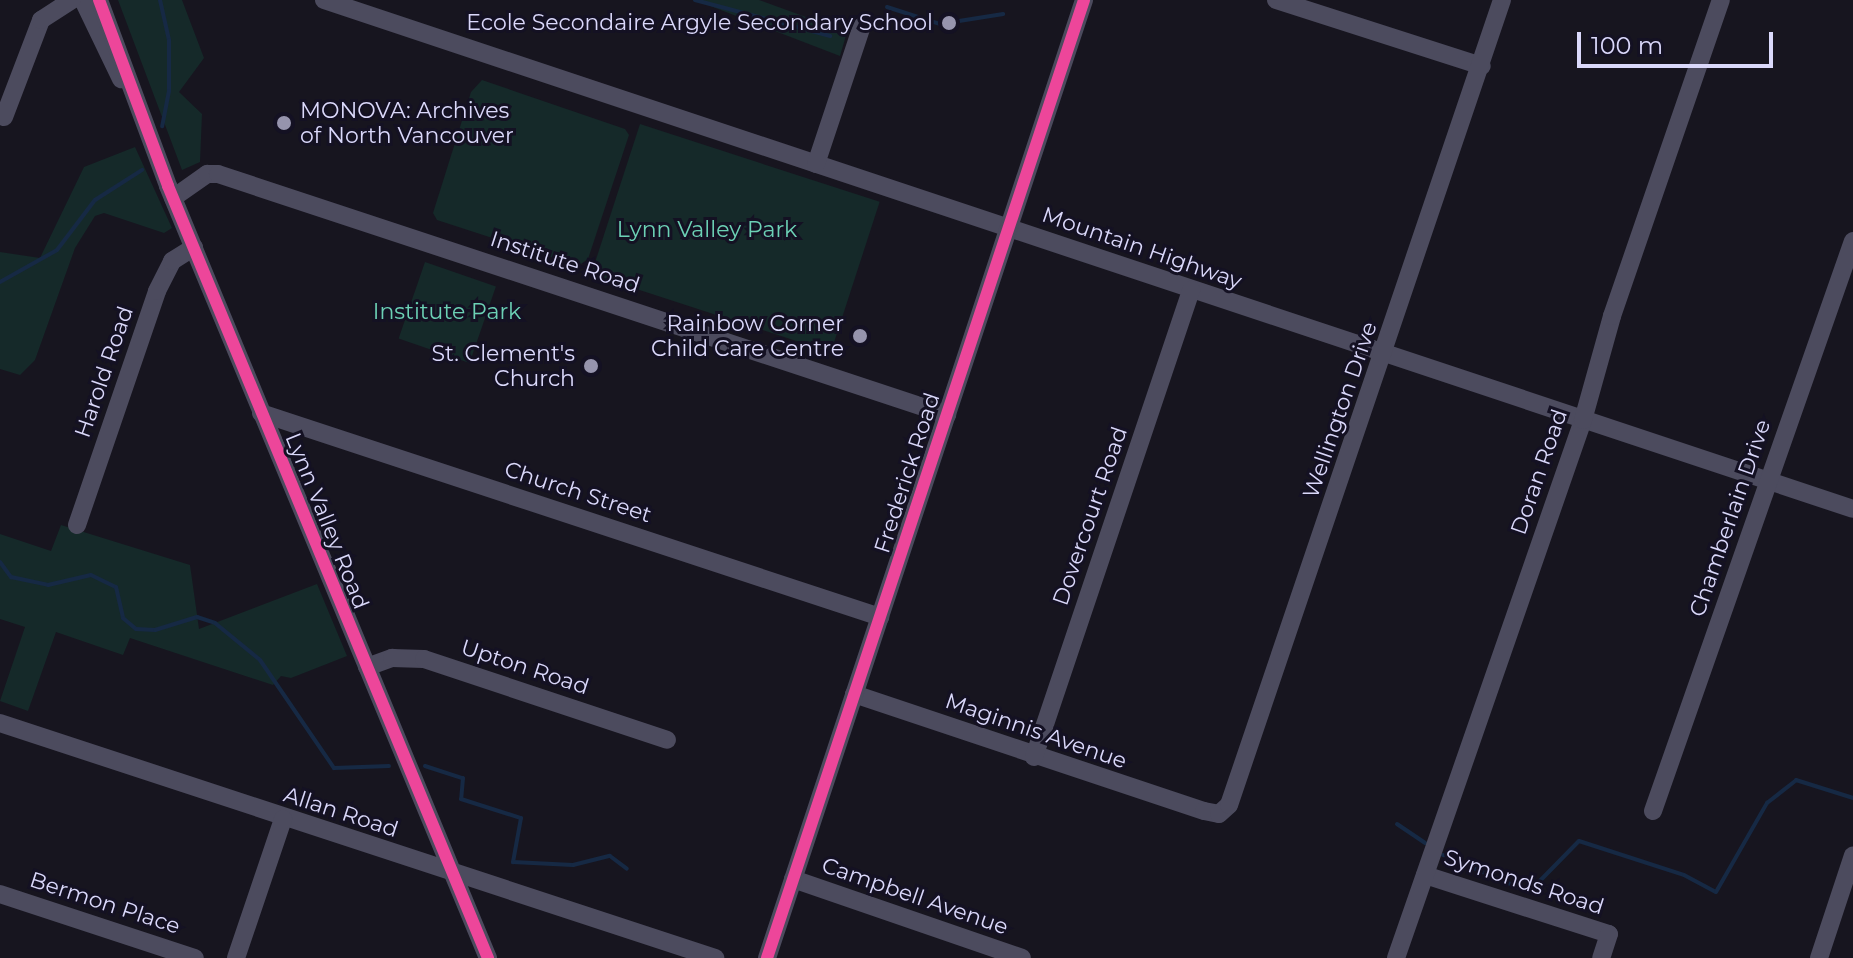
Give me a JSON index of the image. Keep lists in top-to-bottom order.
{
  "streets": {
    "street": [
      "Mountain Highway",
      "Institute Road",
      "Harold Road",
      "Wellington Drive",
      "Doran Road",
      "Frederick Road",
      "Church Street",
      "Dovercourt Road",
      "Chamberlain Drive",
      "Lynn Valley Road",
      "Upton Road",
      "Maginnis Avenue",
      "Allan Road",
      "Symonds Road",
      "Campbell Avenue",
      "Bermon Place"
    ]
  },
  "crossings": [
    ["Mountain Highway", "Wellington Drive"],
    ["Mountain Highway", "Doran Road"],
    ["Mountain Highway", "Frederick Road"],
    ["Mountain Highway", "Dovercourt Road"],
    ["Mountain Highway", "Chamberlain Drive"],
    ["Institute Road", "Frederick Road"],
    ["Institute Road", "Lynn Valley Road"],
    ["Harold Road", "Lynn Valley Road"],
    ["Wellington Drive", "Maginnis Avenue"],
    ["Doran Road", "Symonds Road"],
    ["Frederick Road", "Church Street"],
    ["Frederick Road", "Maginnis Avenue"],
    ["Frederick Road", "Campbell Avenue"],
    ["Church Street", "Lynn Valley Road"],
    ["Dovercourt Road", "Maginnis Avenue"],
    ["Lynn Valley Road", "Upton Road"],
    ["Lynn Valley Road", "Allan Road"]
  ],
  "parks": ["Lynn Valley Park", "Institute Park"],
  "places": [
    "Ecole Secondaire Argyle Secondary School",
    "MONOVA: Archives of North Vancouver",
    "Rainbow Corner Child Care Centre",
    "St. Clement's Church"
  ],
  "scale_bar": "100 m"
}
